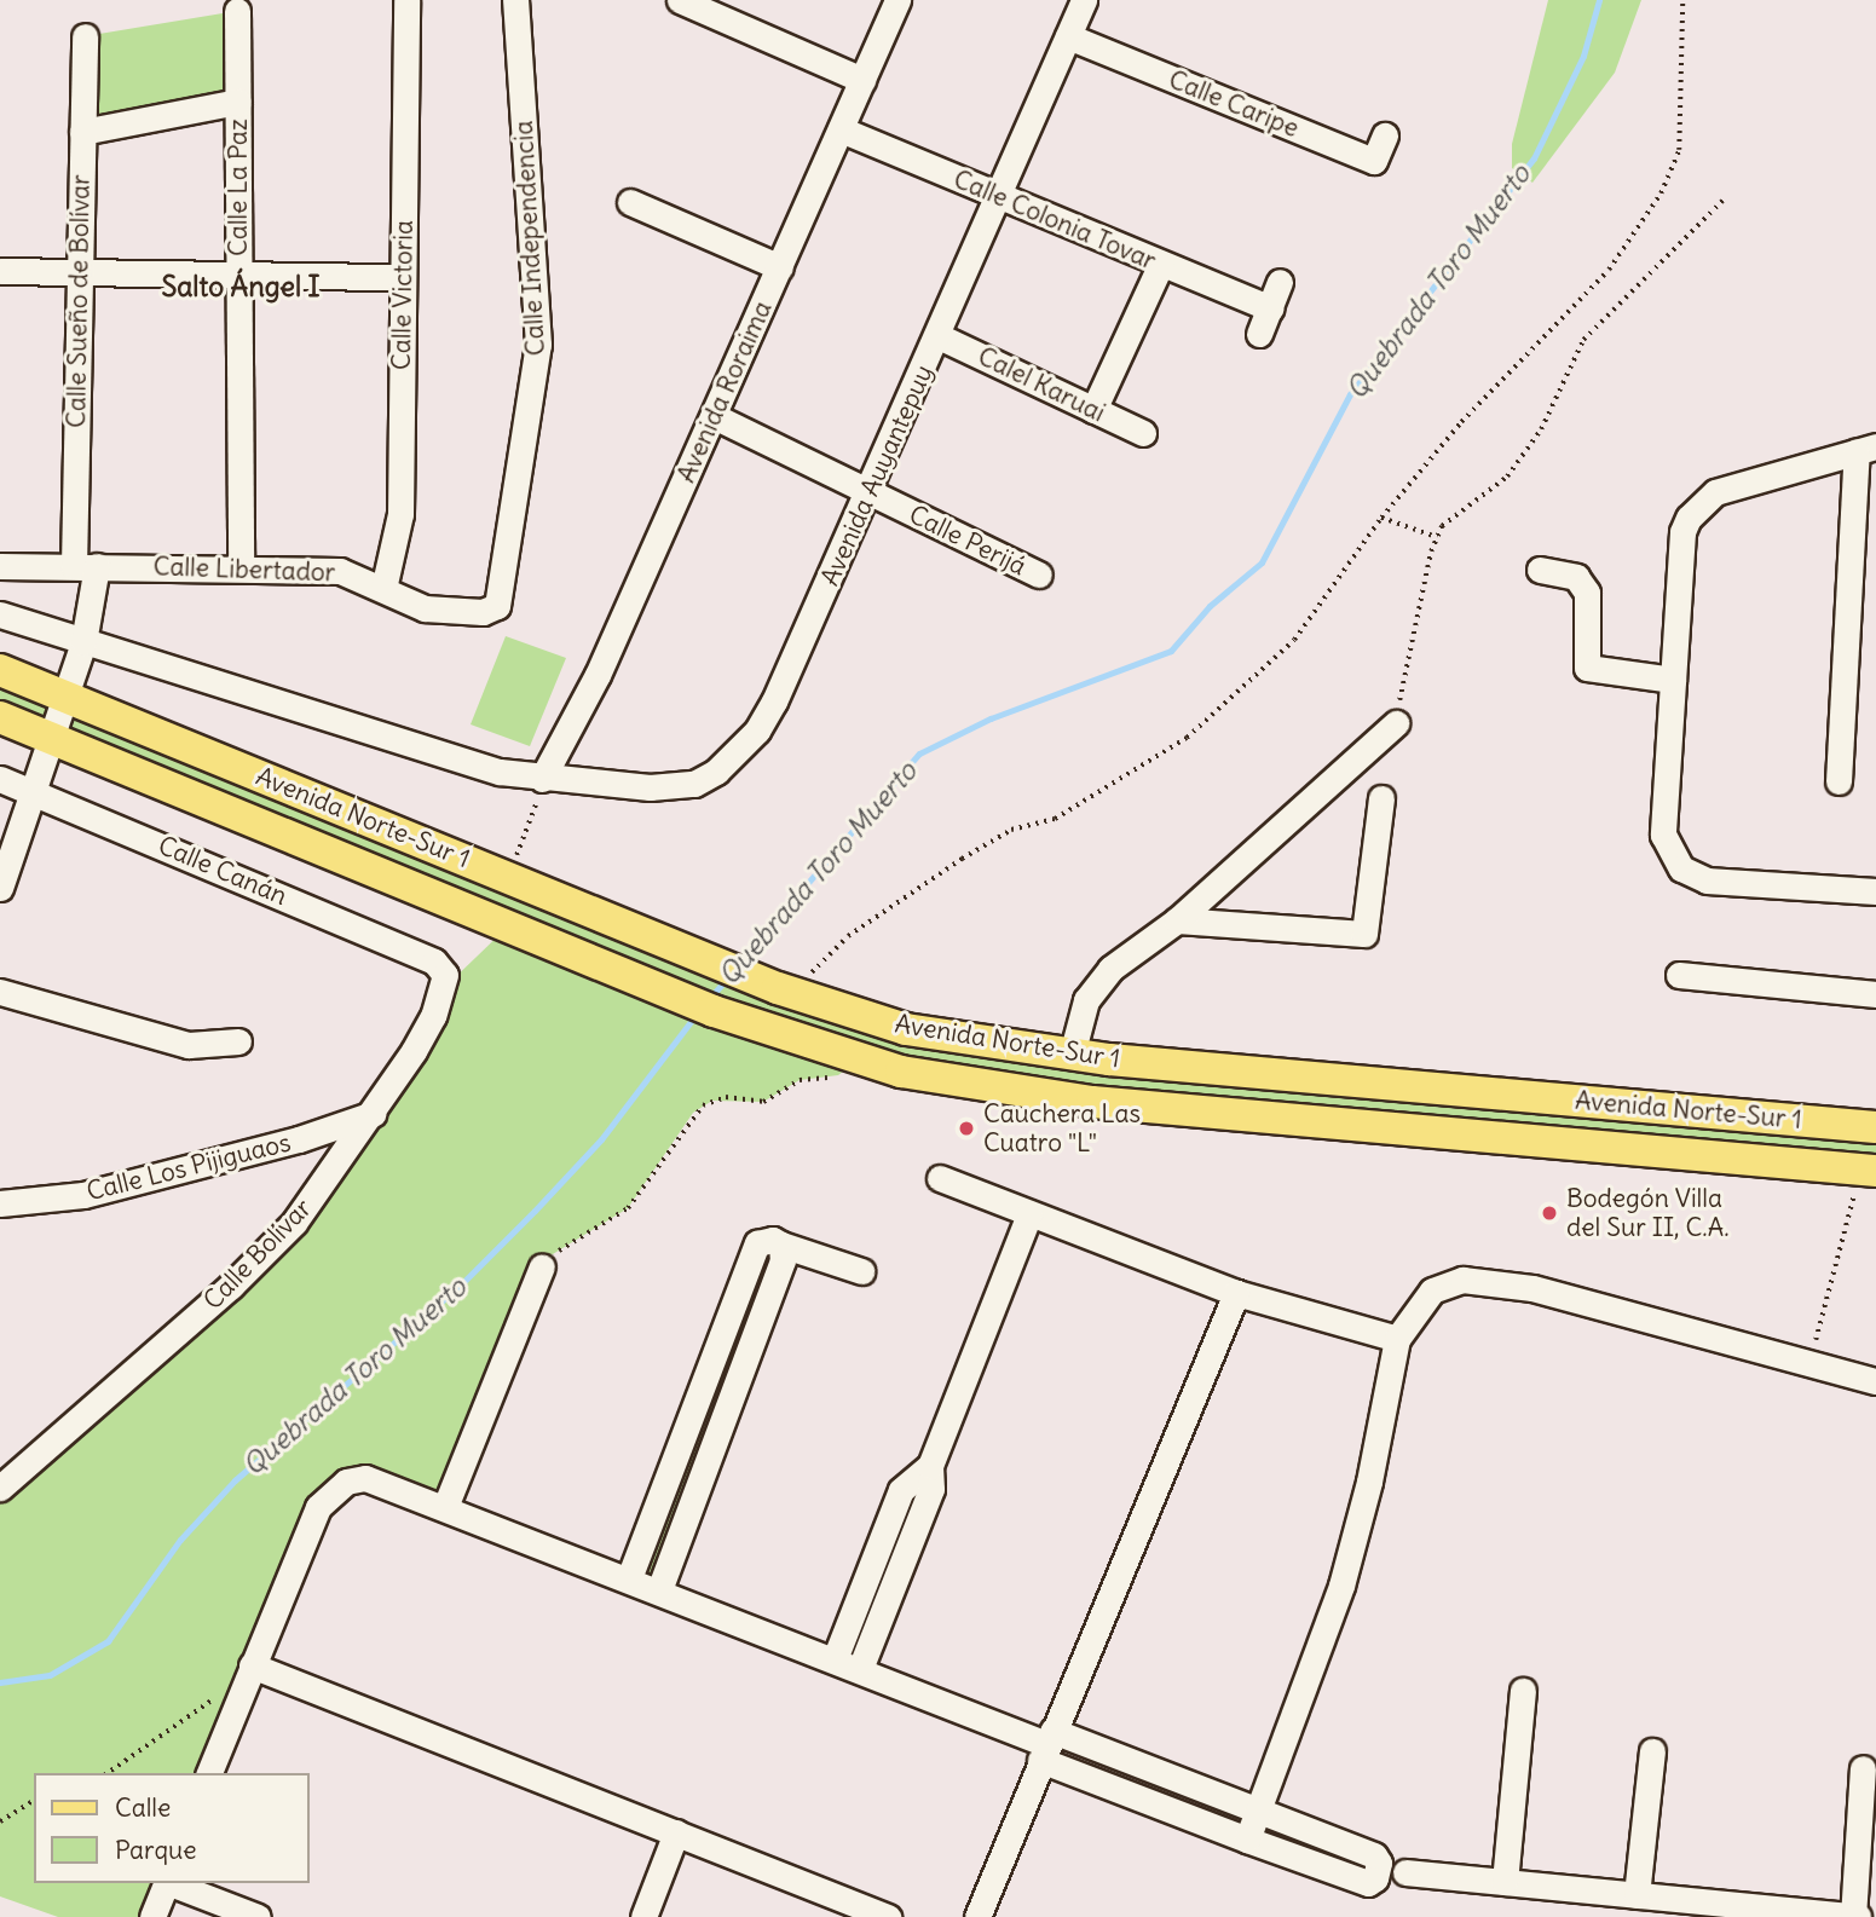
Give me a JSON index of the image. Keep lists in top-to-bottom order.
{
  "streets": {
    "main road": ["Avenida Norte-Sur 1"],
    "street": [
      "Calle Caripe",
      "Calle La Paz",
      "Calle Colonia Tovar",
      "Calle Independencia",
      "Calle Victoria",
      "Calle Sueño de Bolívar",
      "Calel Karuai",
      "Avenida Roraima",
      "Avenida Auyantepuy",
      "Calle Perijá",
      "Calle Libertador",
      "Calle Canán",
      "Calle Los Pijiguaos",
      "Calle Bolívar"
    ]
  },
  "crossings": [
    ["Calle Caripe", "Avenida Auyantepuy"],
    ["Calle La Paz", "Calle Libertador"],
    ["Calle Colonia Tovar", "Avenida Roraima"],
    ["Calle Colonia Tovar", "Avenida Auyantepuy"],
    ["Calle Independencia", "Calle Libertador"],
    ["Calle Victoria", "Calle Libertador"],
    ["Calle Sueño de Bolívar", "Avenida Auyantepuy"],
    ["Calle Sueño de Bolívar", "Calle Libertador"],
    ["Calle Sueño de Bolívar", "Avenida Norte-Sur 1"],
    ["Calle Sueño de Bolívar", "Calle Canán"],
    ["Calel Karuai", "Avenida Auyantepuy"],
    ["Avenida Roraima", "Avenida Auyantepuy"],
    ["Avenida Roraima", "Calle Perijá"],
    ["Avenida Auyantepuy", "Calle Perijá"],
    ["Calle Canán", "Calle Bolívar"],
    ["Calle Los Pijiguaos", "Calle Bolívar"]
  ],
  "districts": ["Salto Ángel I"],
  "water": ["Quebrada Toro Muerto"],
  "places": ["Cauchera Las Cuatro \"L\"", "Bodegón Villa del Sur II, C.A."],
  "legend": ["Calle", "Parque"]
}
